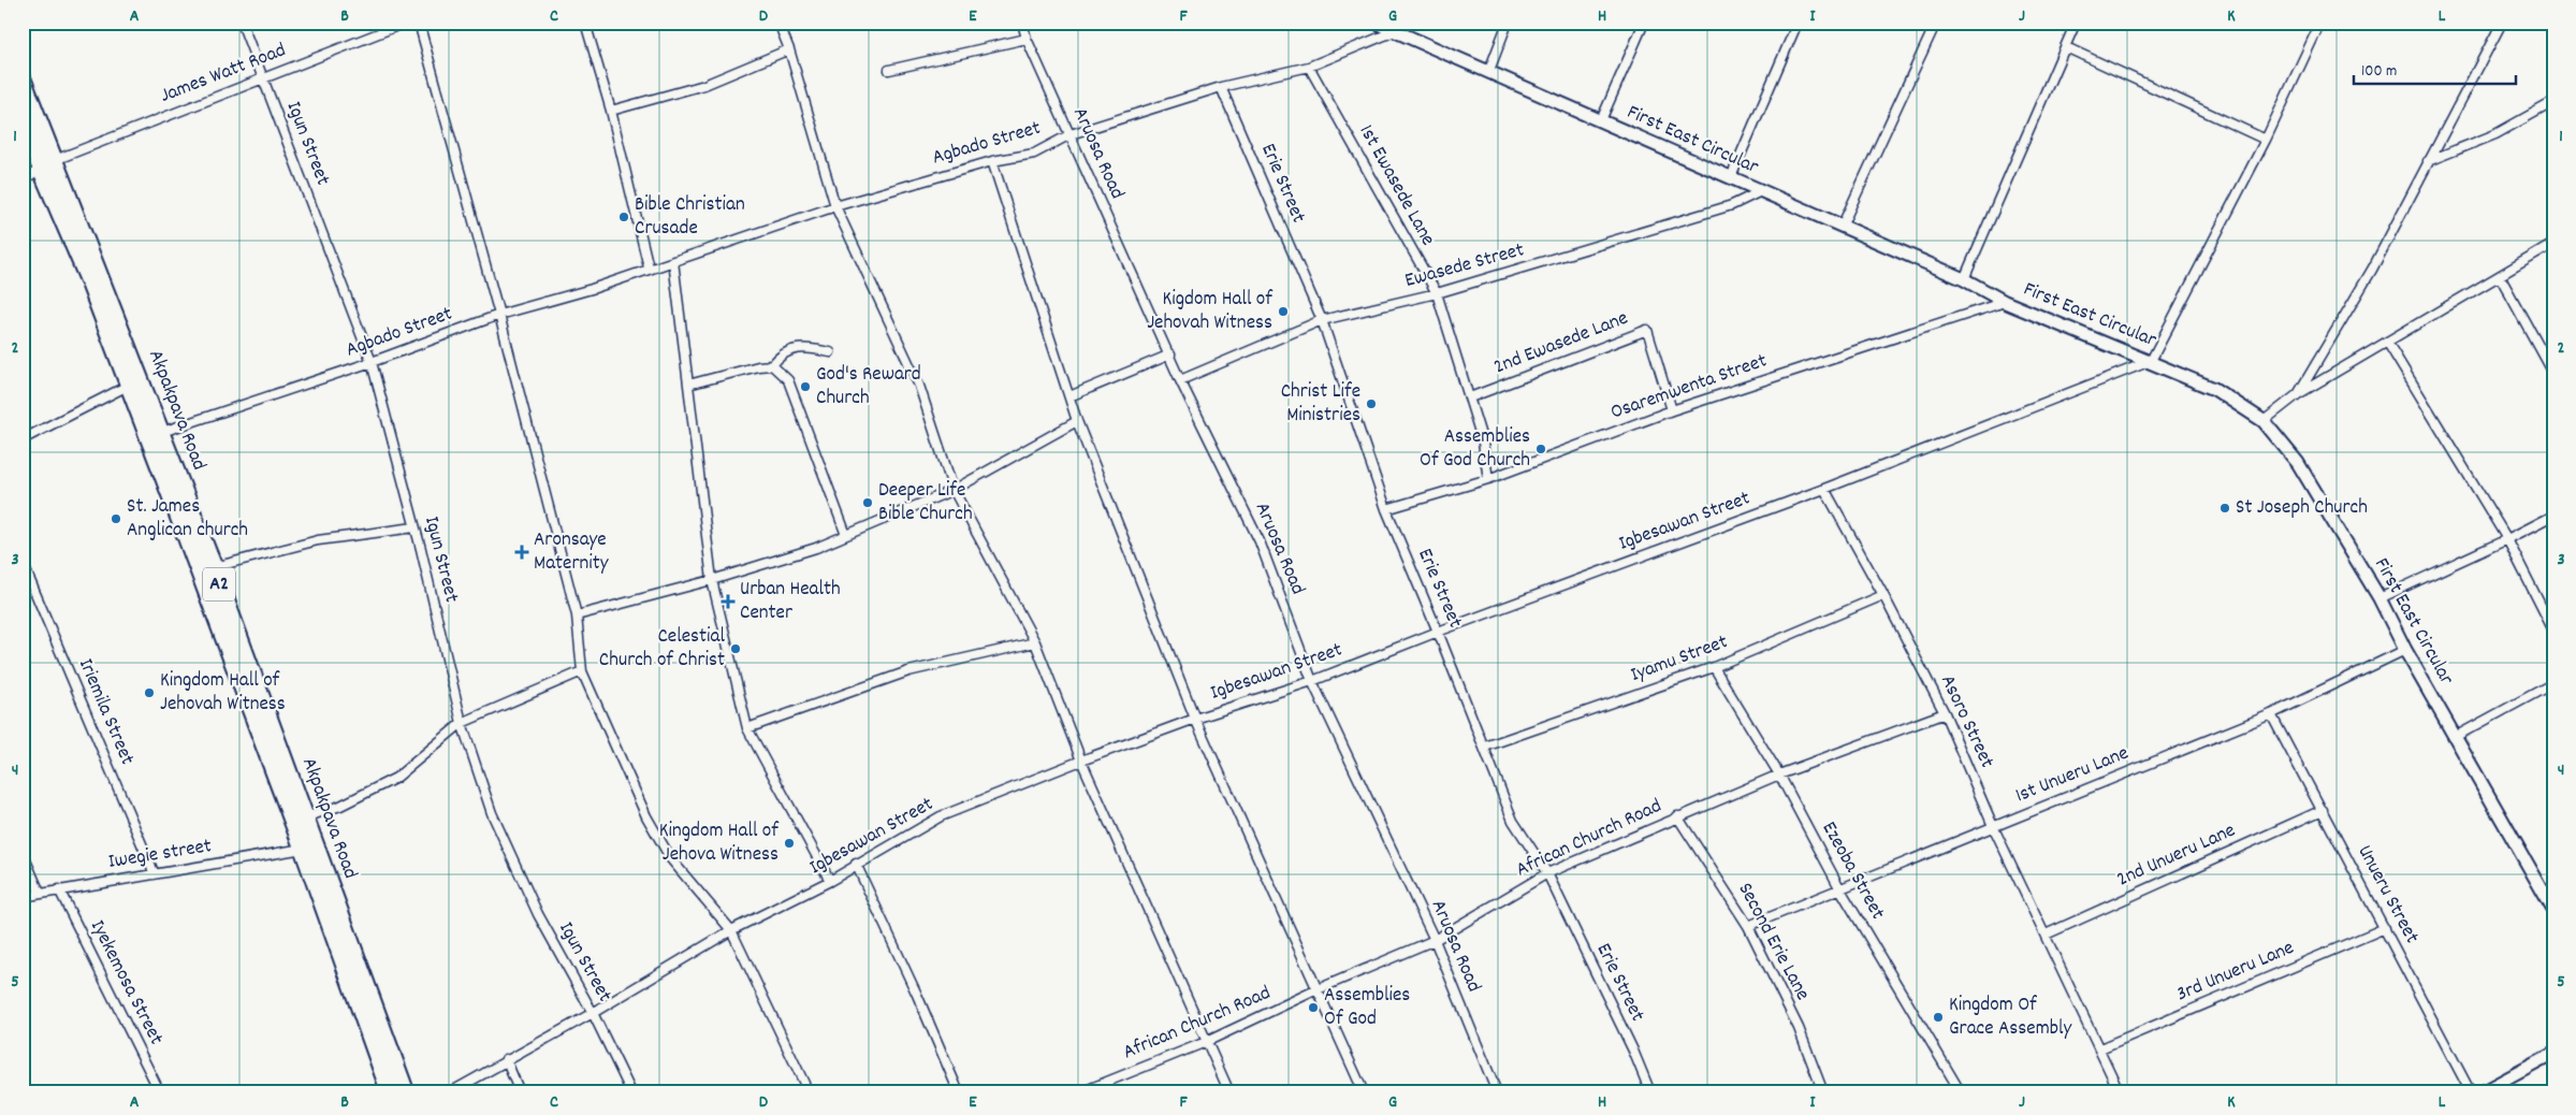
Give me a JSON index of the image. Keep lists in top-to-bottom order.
{
  "streets": {
    "highway": ["Akpakpava Road", "A2"],
    "street": [
      "James Watt Road",
      "First East Circular",
      "Igun Street",
      "Agbado Street",
      "Aruosa Road",
      "Erie Street",
      "1st Ewasede Lane",
      "Ewasede Street",
      "2nd Ewasede Lane",
      "Osaremwenta Street",
      "Igbesawan Street",
      "Iyamu Street",
      "Iriemila Street",
      "Asoro Street",
      "1st Unueru Lane",
      "African Church Road",
      "Iwegie street",
      "2nd Unueru Lane",
      "Ezeoba Street",
      "Unueru Street",
      "Second Erie Lane",
      "3rd Unueru Lane",
      "Iyekemosa Street"
    ]
  },
  "crossings": [
    ["James Watt Road", "Igun Street"],
    ["James Watt Road", "Akpakpava Road"],
    ["First East Circular", "Agbado Street"],
    ["First East Circular", "Ewasede Street"],
    ["First East Circular", "Osaremwenta Street"],
    ["First East Circular", "Igbesawan Street"],
    ["First East Circular", "1st Unueru Lane"],
    ["Igun Street", "Agbado Street"],
    ["Igun Street", "Igbesawan Street"],
    ["Agbado Street", "Aruosa Road"],
    ["Agbado Street", "Erie Street"],
    ["Agbado Street", "1st Ewasede Lane"],
    ["Agbado Street", "Akpakpava Road"],
    ["Aruosa Road", "Ewasede Street"],
    ["Aruosa Road", "Igbesawan Street"],
    ["Aruosa Road", "African Church Road"],
    ["Erie Street", "Ewasede Street"],
    ["Erie Street", "Osaremwenta Street"],
    ["Erie Street", "Igbesawan Street"],
    ["Erie Street", "Iyamu Street"],
    ["Erie Street", "African Church Road"],
    ["1st Ewasede Lane", "Ewasede Street"],
    ["1st Ewasede Lane", "2nd Ewasede Lane"],
    ["1st Ewasede Lane", "Osaremwenta Street"],
    ["2nd Ewasede Lane", "Osaremwenta Street"],
    ["Akpakpava Road", "Iwegie street"],
    ["Igbesawan Street", "Asoro Street"],
    ["Iyamu Street", "Asoro Street"],
    ["Iyamu Street", "Ezeoba Street"],
    ["Iriemila Street", "Iwegie street"],
    ["Asoro Street", "1st Unueru Lane"],
    ["Asoro Street", "African Church Road"],
    ["Asoro Street", "2nd Unueru Lane"],
    ["Asoro Street", "3rd Unueru Lane"],
    ["1st Unueru Lane", "Ezeoba Street"],
    ["1st Unueru Lane", "Unueru Street"],
    ["1st Unueru Lane", "Second Erie Lane"],
    ["African Church Road", "Ezeoba Street"],
    ["African Church Road", "Second Erie Lane"],
    ["Iwegie street", "Iyekemosa Street"],
    ["2nd Unueru Lane", "Unueru Street"],
    ["Unueru Street", "3rd Unueru Lane"]
  ],
  "places": {
    "other": [
      "Bible Christian Crusade",
      "Kigdom Hall of Jehovah Witness",
      "God's Reward Church",
      "Christ Life Ministries",
      "Assemblies Of God Church",
      "Deeper Life Bible Church",
      "St Joseph Church",
      "St. James Anglican church",
      "Celestial Church of Christ",
      "Kingdom Hall of Jehovah Witness",
      "Kingdom Hall of Jehova Witness",
      "Assemblies Of God",
      "Kingdom Of Grace Assembly"
    ],
    "health": ["Aronsaye Maternity", "Urban Health Center"]
  },
  "scale_bar": "100 m",
  "grid": {
    "columns": [
      "A",
      "B",
      "C",
      "D",
      "E",
      "F",
      "G",
      "H",
      "I",
      "J",
      "K",
      "L"
    ],
    "rows": [
      "1",
      "2",
      "3",
      "4",
      "5"
    ]
  }
}
